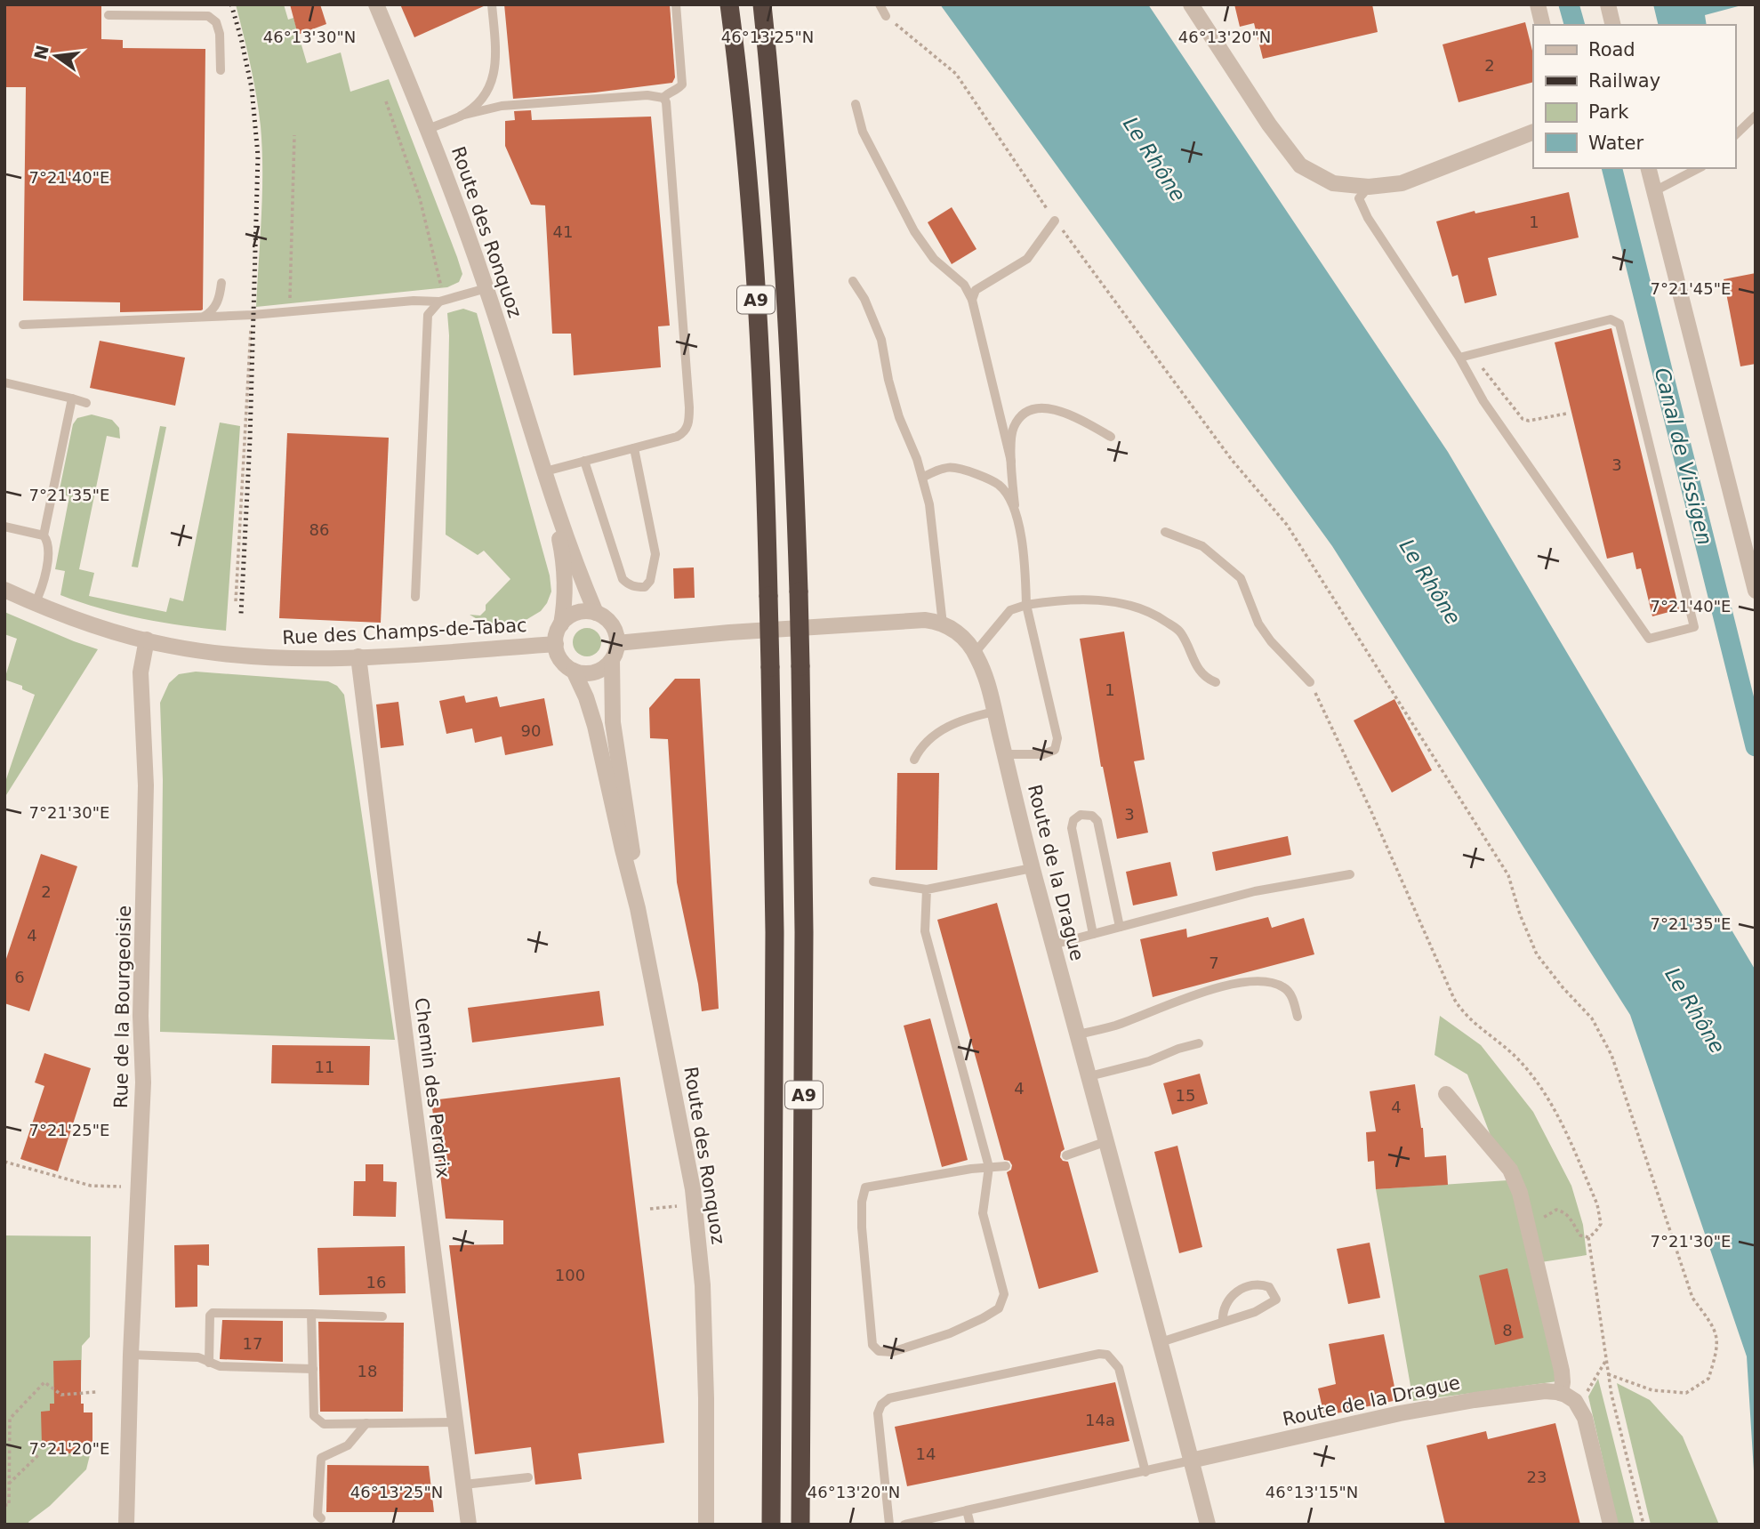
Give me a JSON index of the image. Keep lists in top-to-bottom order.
{
  "streets": {
    "highway": ["A9"],
    "street": [
      "Route des Ronquoz",
      "Rue des Champs-de-Tabac",
      "Route de la Drague",
      "Rue de la Bourgeoisie",
      "Chemin des Perdrix"
    ]
  },
  "crossings": [
    ["Route des Ronquoz", "Rue des Champs-de-Tabac"],
    ["Rue des Champs-de-Tabac", "Rue de la Bourgeoisie"],
    ["Rue des Champs-de-Tabac", "Chemin des Perdrix"]
  ],
  "water": ["Le Rhône", "Canal de Vissigen"],
  "house_numbers": [
    "2",
    "1",
    "41",
    "3",
    "86",
    "1",
    "90",
    "3",
    "2",
    "4",
    "7",
    "6",
    "11",
    "4",
    "15",
    "4",
    "100",
    "16",
    "8",
    "17",
    "18",
    "14a",
    "14",
    "23"
  ],
  "legend": [
    "Road",
    "Railway",
    "Park",
    "Water"
  ],
  "north": "left",
  "coordinates": [
    "46°13'30\"N",
    "46°13'25\"N",
    "46°13'20\"N",
    "7°21'40\"E",
    "7°21'45\"E",
    "7°21'35\"E",
    "7°21'30\"E",
    "7°21'25\"E",
    "7°21'20\"E",
    "46°13'15\"N"
  ]
}
